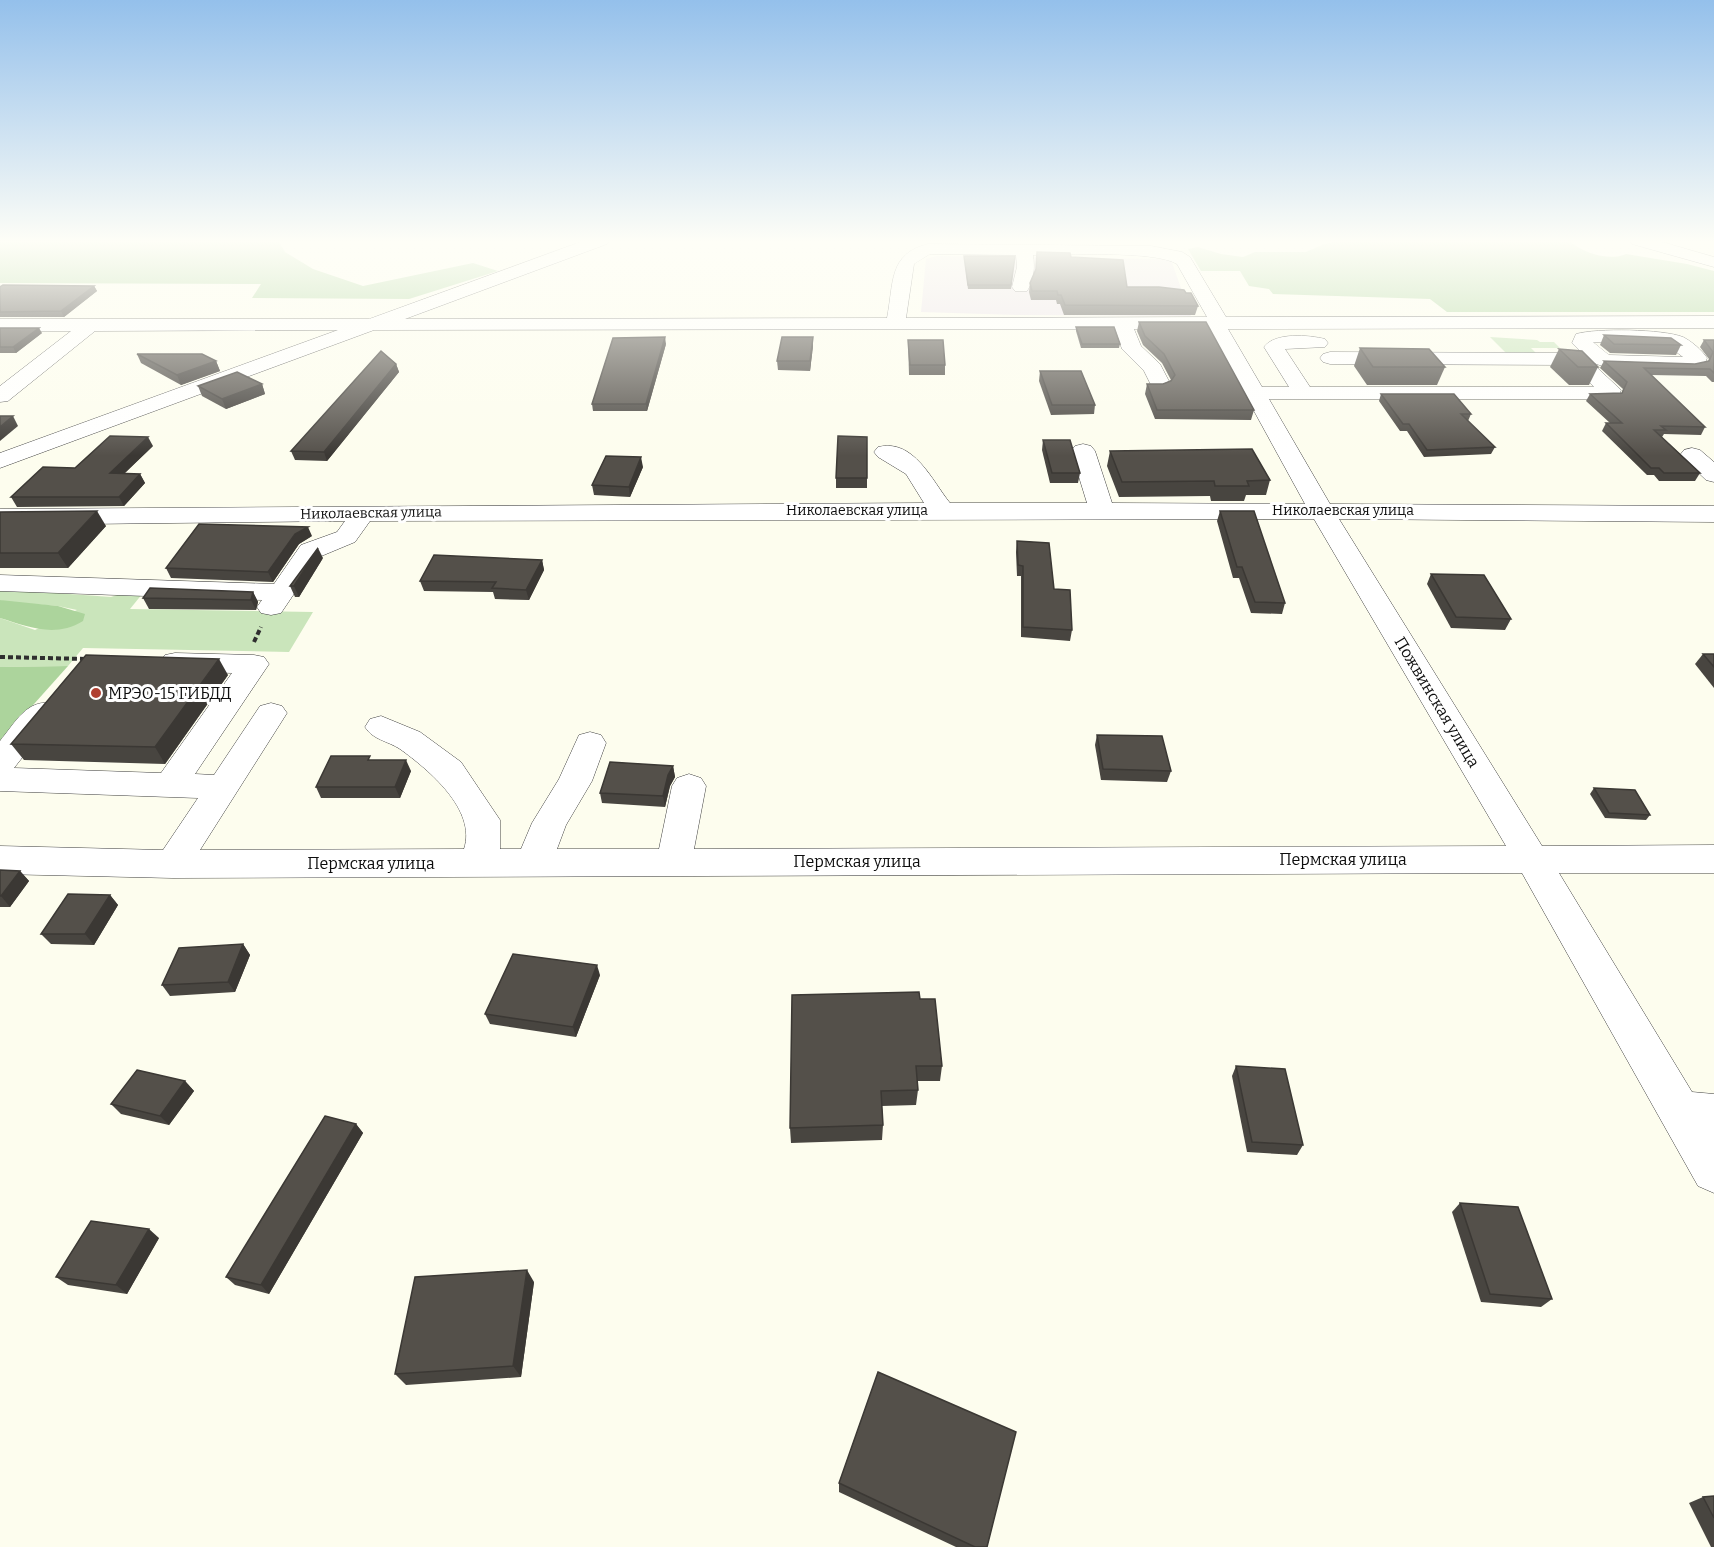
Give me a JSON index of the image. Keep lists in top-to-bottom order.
{
  "streets": {
    "street": ["Николаевская улица", "Пожвинская улица", "Пермская улица"]
  },
  "crossings": [
    ["Николаевская улица", "Пожвинская улица"],
    ["Пожвинская улица", "Пермская улица"]
  ],
  "places": ["МРЭО-15 ГИБДД"]
}
